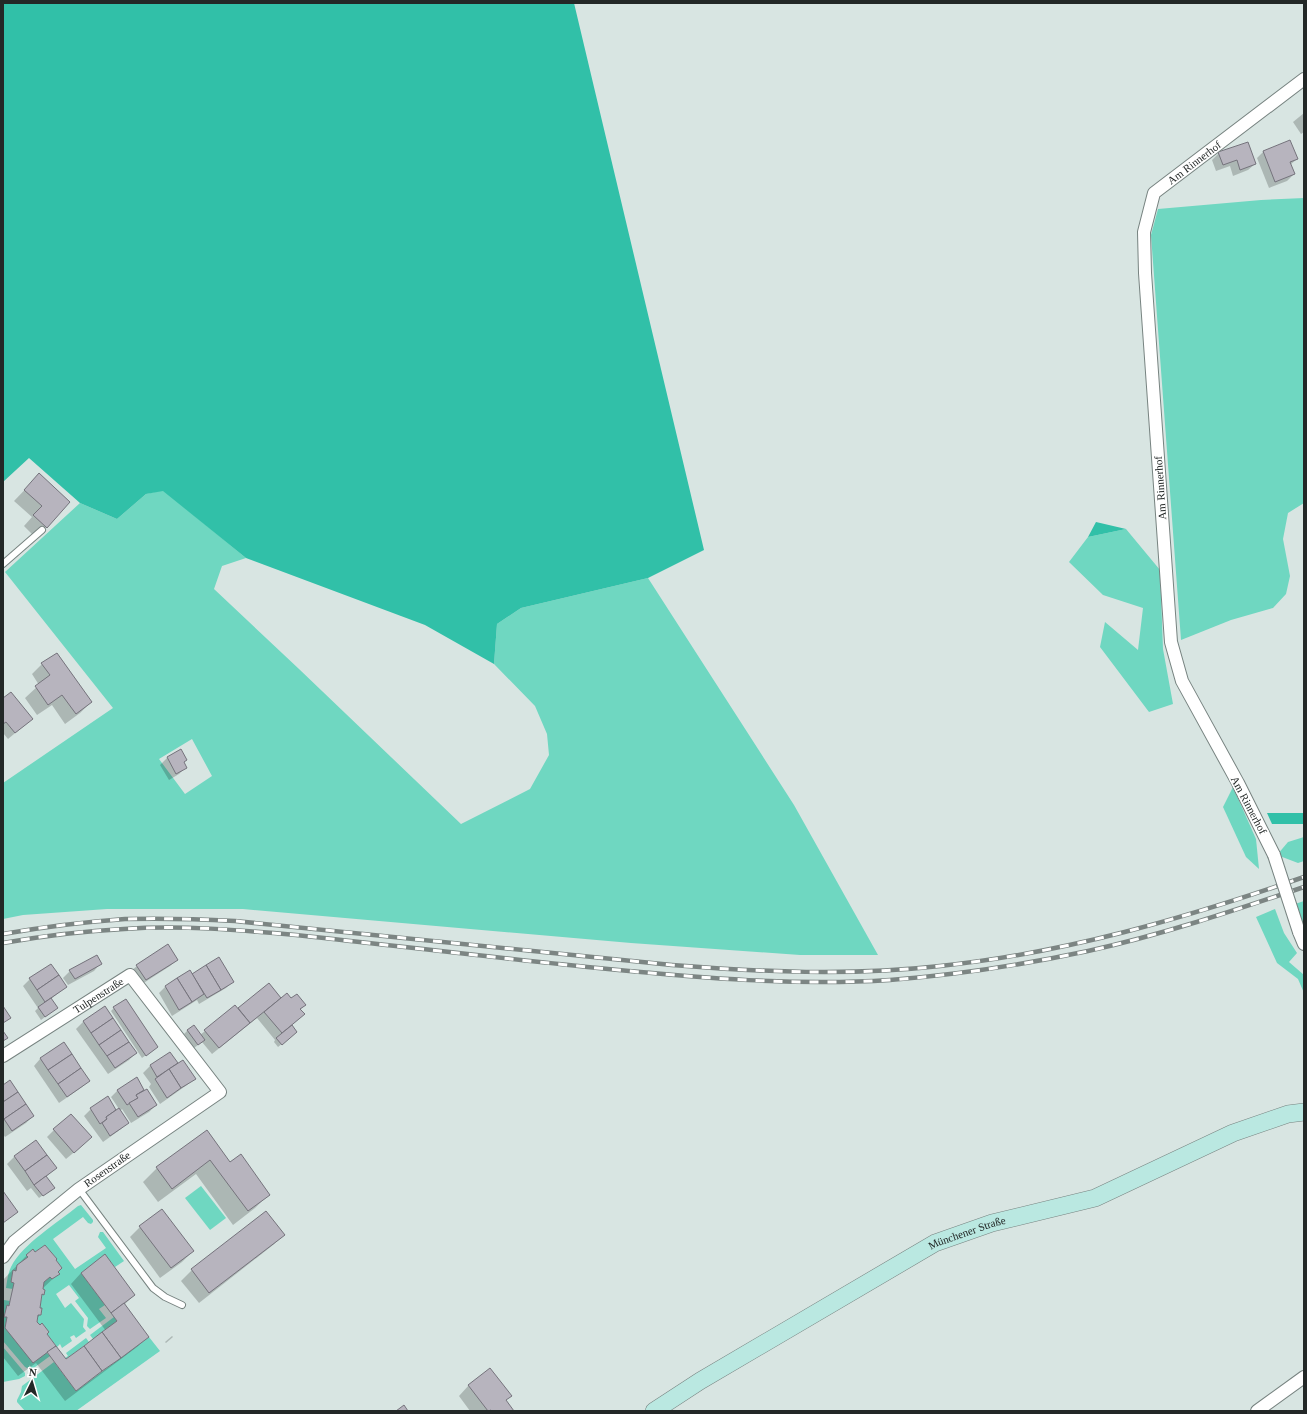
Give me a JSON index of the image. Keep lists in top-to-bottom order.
{
  "streets": {
    "street": [
      "Am Rinnerhof",
      "Tulpenstraße",
      "Rosenstraße",
      "Münchener Straße"
    ]
  },
  "crossings": [
    ["Tulpenstraße", "Rosenstraße"]
  ],
  "north": "top"
}
